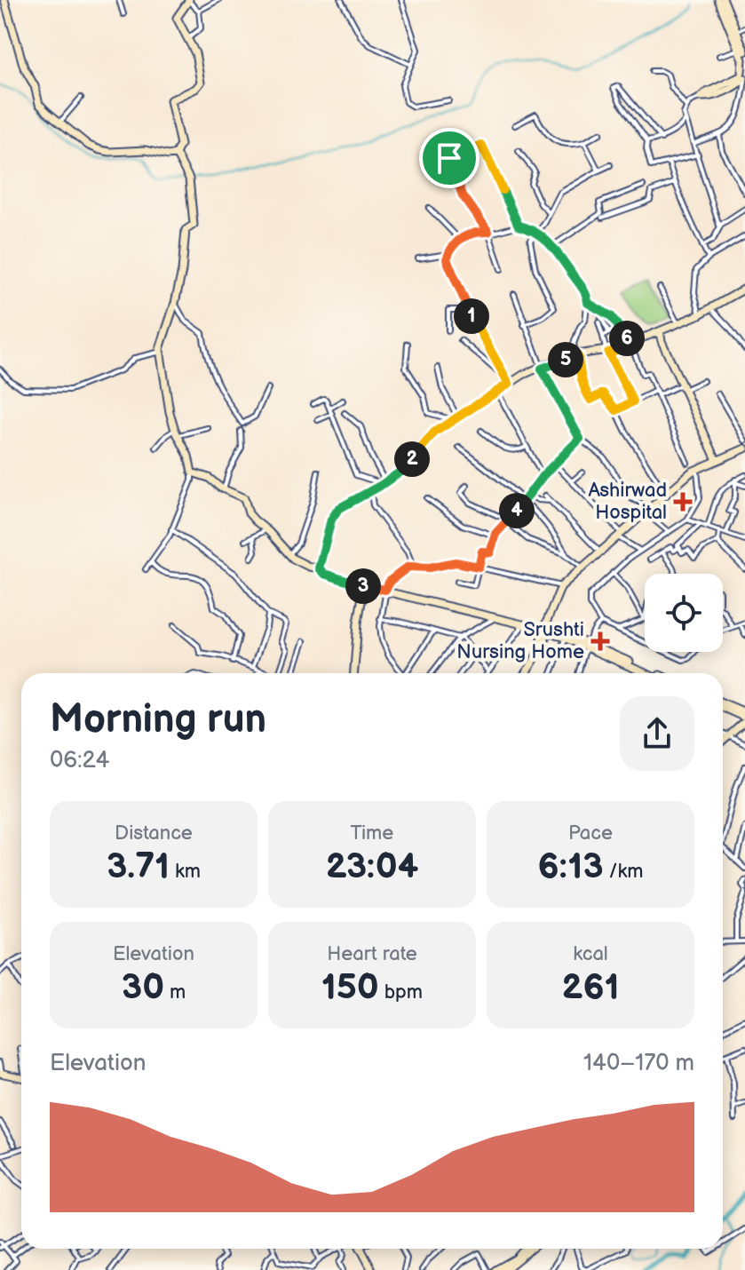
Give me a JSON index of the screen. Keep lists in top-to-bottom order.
{
  "places": {
    "health": ["Ashirwad Hospital", "Srushti Nursing Home"]
  },
  "page": {
    "pins": [
      "1",
      "6",
      "5",
      "2",
      "4",
      "3"
    ],
    "heading": ["Morning run", "06:24"],
    "stats": [
      ["Distance", "3.71 km"],
      ["Time", "23:04"],
      ["Pace", "6:13 /km"],
      ["Elevation", "30 m"],
      ["Heart rate", "150 bpm"],
      ["kcal", "261"]
    ],
    "chart": ["Elevation", "140–170 m"]
  }
}
